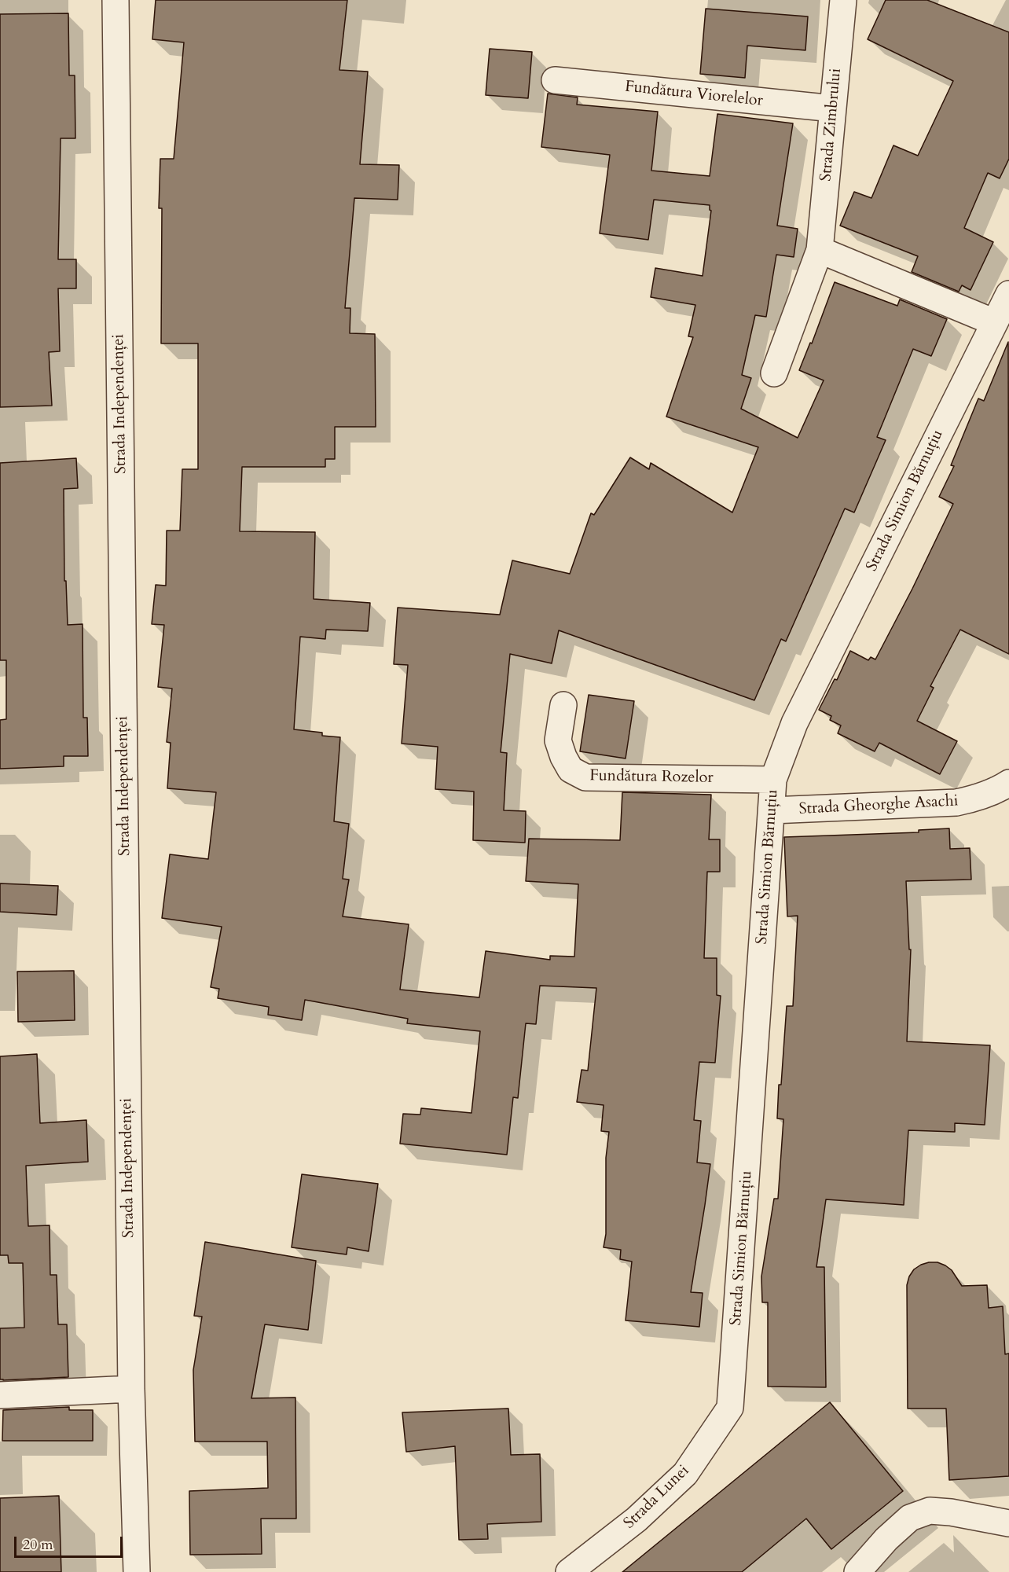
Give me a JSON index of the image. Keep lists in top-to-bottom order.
{
  "streets": {
    "street": [
      "Fundătura Viorelelor",
      "Strada Zimbrului",
      "Strada Independenței",
      "Strada Simion Bărnuțiu",
      "Fundătura Rozelor",
      "Strada Gheorghe Asachi",
      "Strada Lunei"
    ]
  },
  "crossings": [
    ["Fundătura Viorelelor", "Strada Zimbrului"],
    ["Strada Simion Bărnuțiu", "Fundătura Rozelor"],
    ["Strada Simion Bărnuțiu", "Strada Gheorghe Asachi"],
    ["Strada Simion Bărnuțiu", "Strada Lunei"]
  ],
  "scale_bar": "20 m"
}
